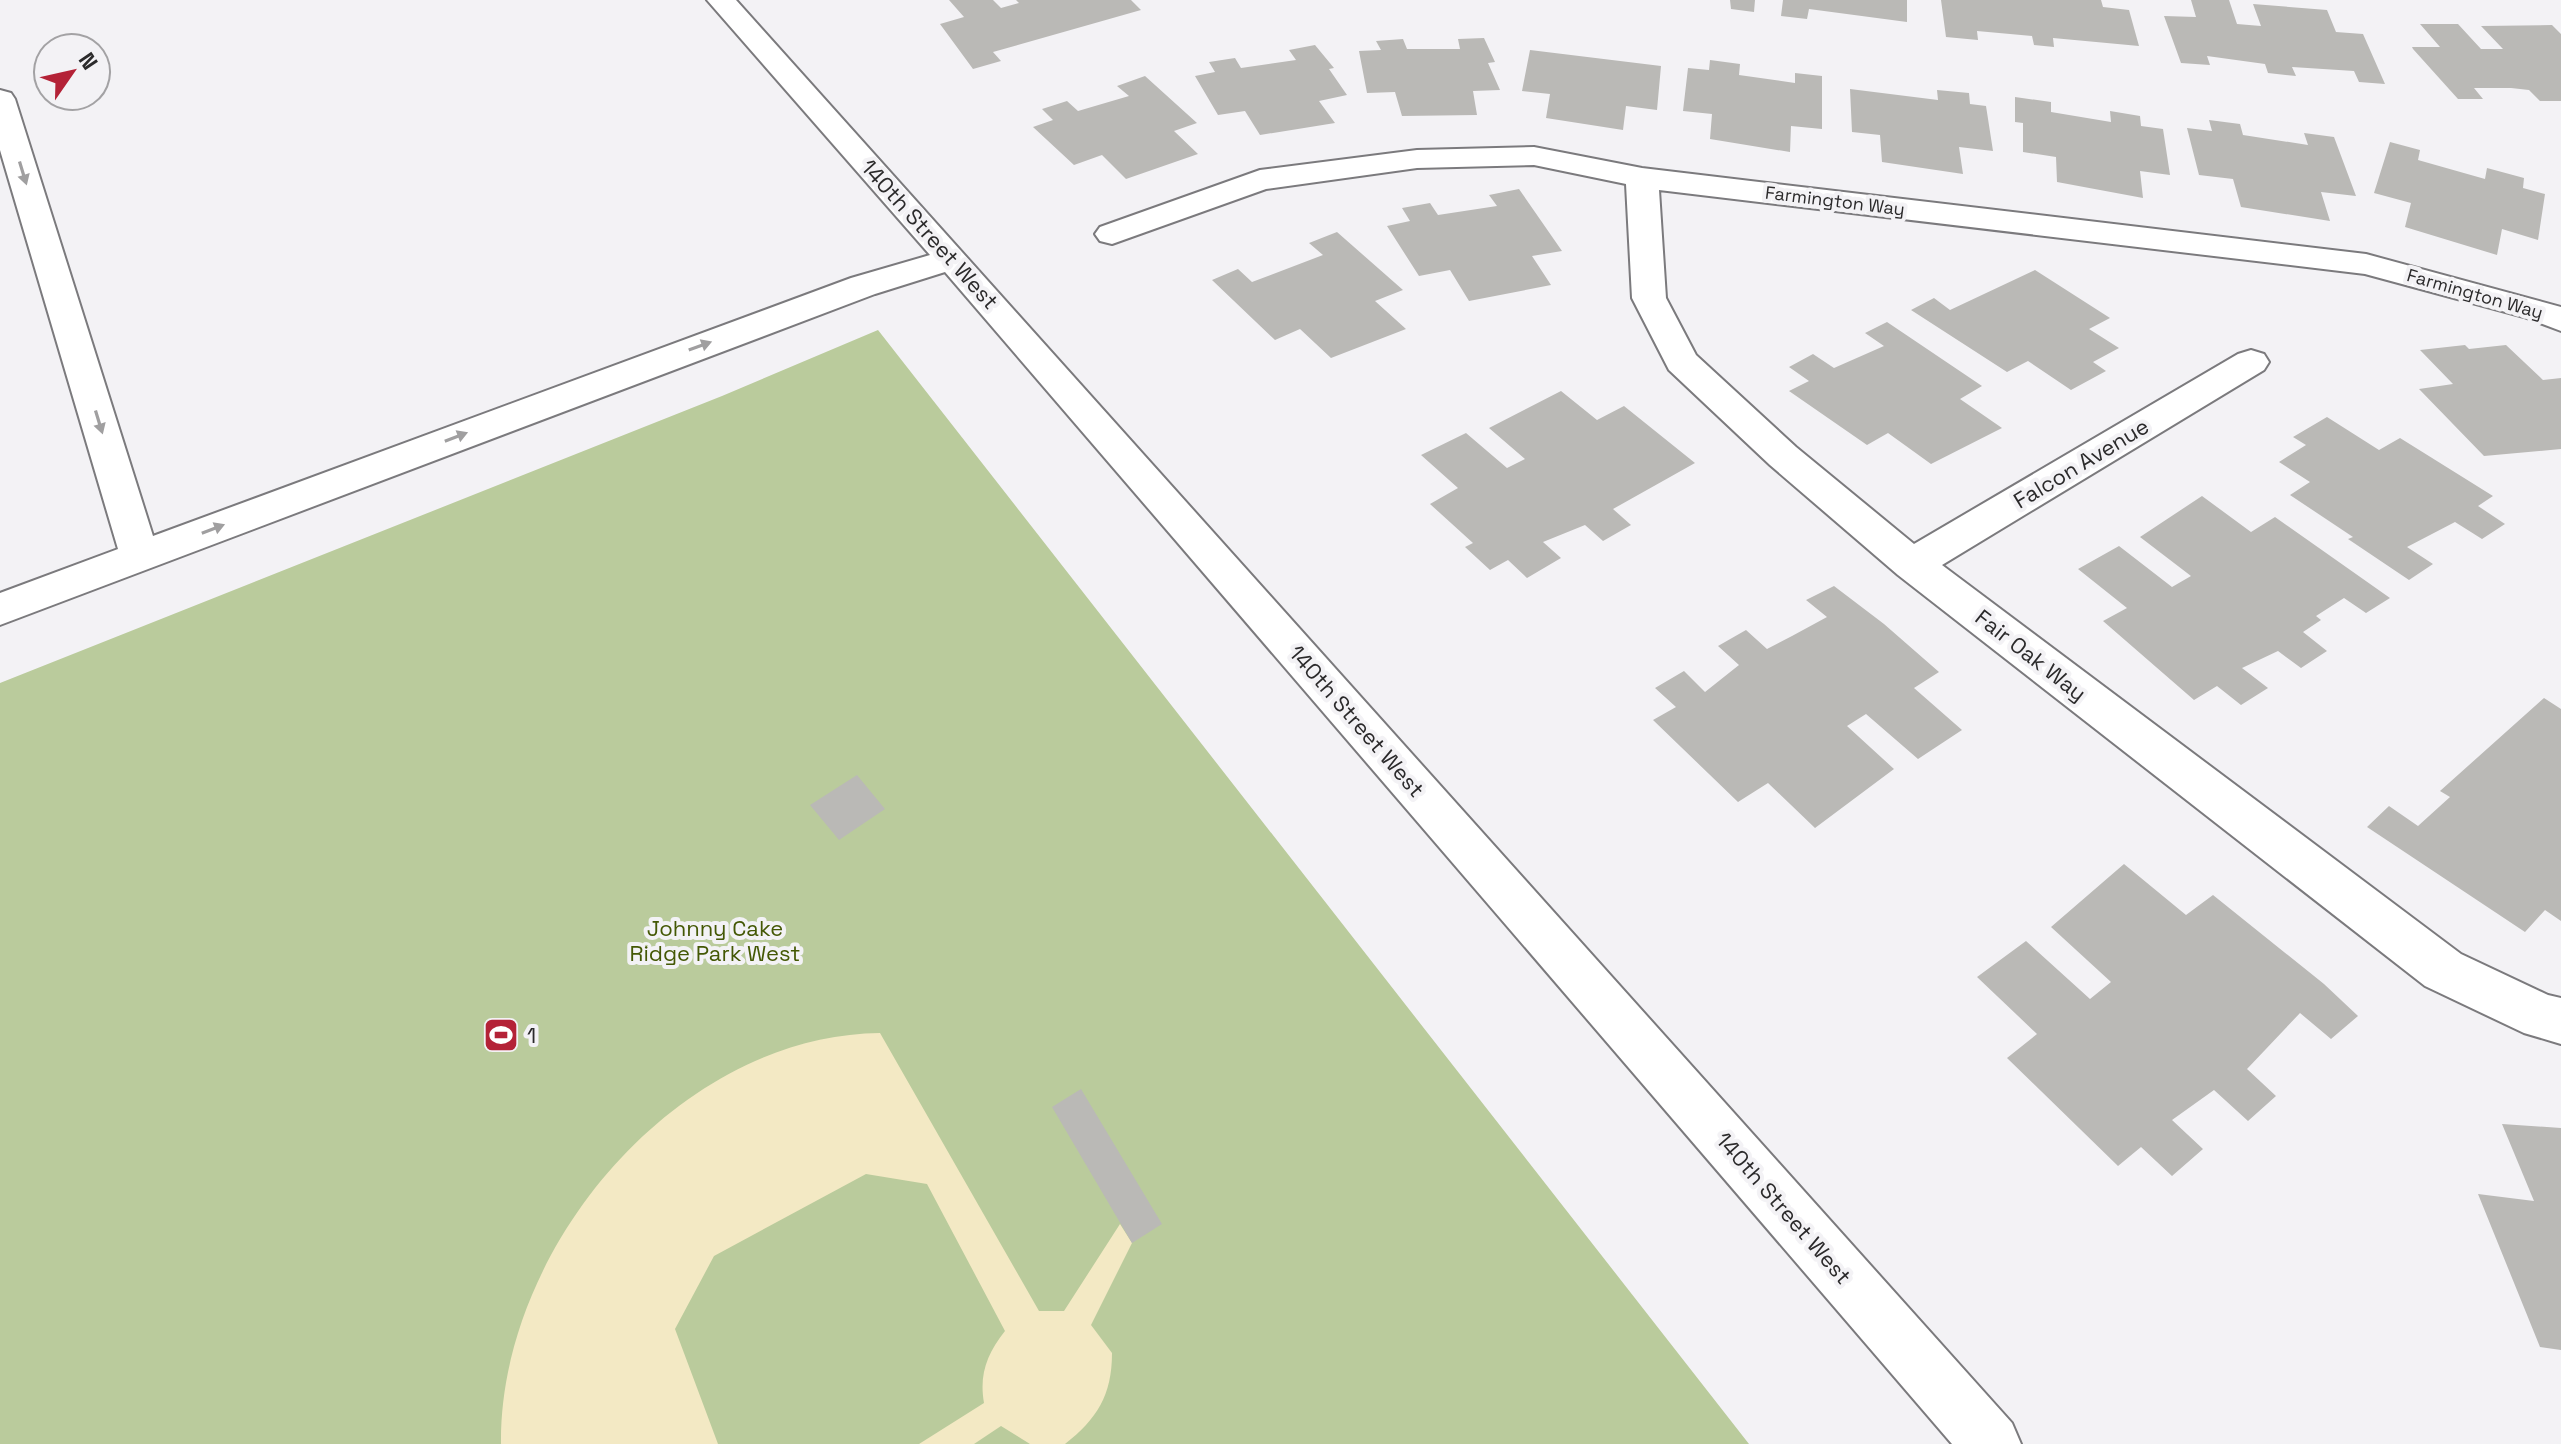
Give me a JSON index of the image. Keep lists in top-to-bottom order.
{
  "streets": {
    "street": [
      "Farmington Way",
      "140th Street West",
      "Falcon Avenue",
      "Fair Oak Way"
    ]
  },
  "crossings": [
    ["Farmington Way", "Fair Oak Way"],
    ["Falcon Avenue", "Fair Oak Way"]
  ],
  "parks": ["Johnny Cake Ridge Park West"],
  "places": {
    "sports": ["1"]
  },
  "north": "top right"
}
